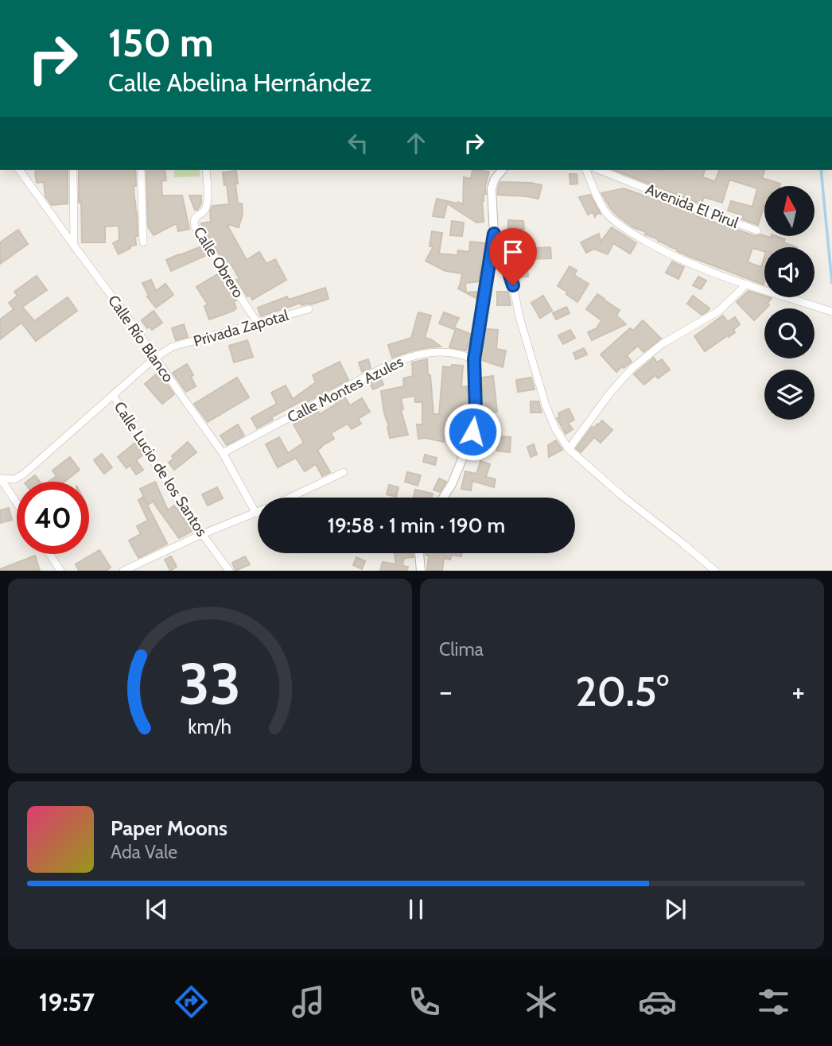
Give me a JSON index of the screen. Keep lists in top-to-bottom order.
{
  "streets": {
    "street": [
      "Avenida El Pirul",
      "Calle Obrero",
      "Privada Zapotal",
      "Calle Río Blanco",
      "Calle Montes Azules",
      "Calle Lucio de los Santos"
    ]
  },
  "crossings": [
    ["Calle Obrero", "Privada Zapotal"],
    ["Privada Zapotal", "Calle Río Blanco"],
    ["Privada Zapotal", "Calle Lucio de los Santos"],
    ["Calle Río Blanco", "Calle Montes Azules"]
  ],
  "north": "top",
  "page": {
    "turn": ["150 m", "Calle Abelina Hernández"],
    "limit": "40",
    "trip": "19:58 · 1 min · 190 m",
    "tile": "Clima",
    "heat": ["−", "20.5°", "+"],
    "song": ["Paper Moons", "Ada Vale"],
    "tabs": "19:57",
    "gauge": ["33", "km/h"]
  }
}
